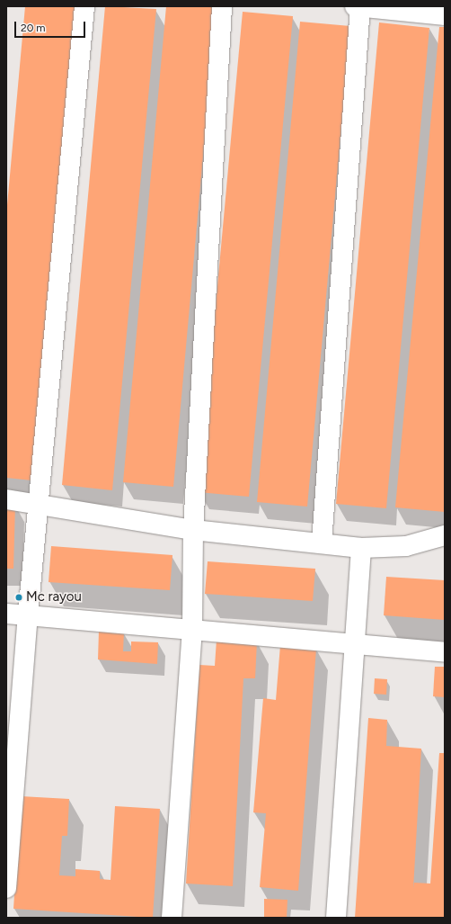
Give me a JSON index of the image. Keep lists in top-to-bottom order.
{
  "places": ["Mc rayou"],
  "scale_bar": "20 m"
}
